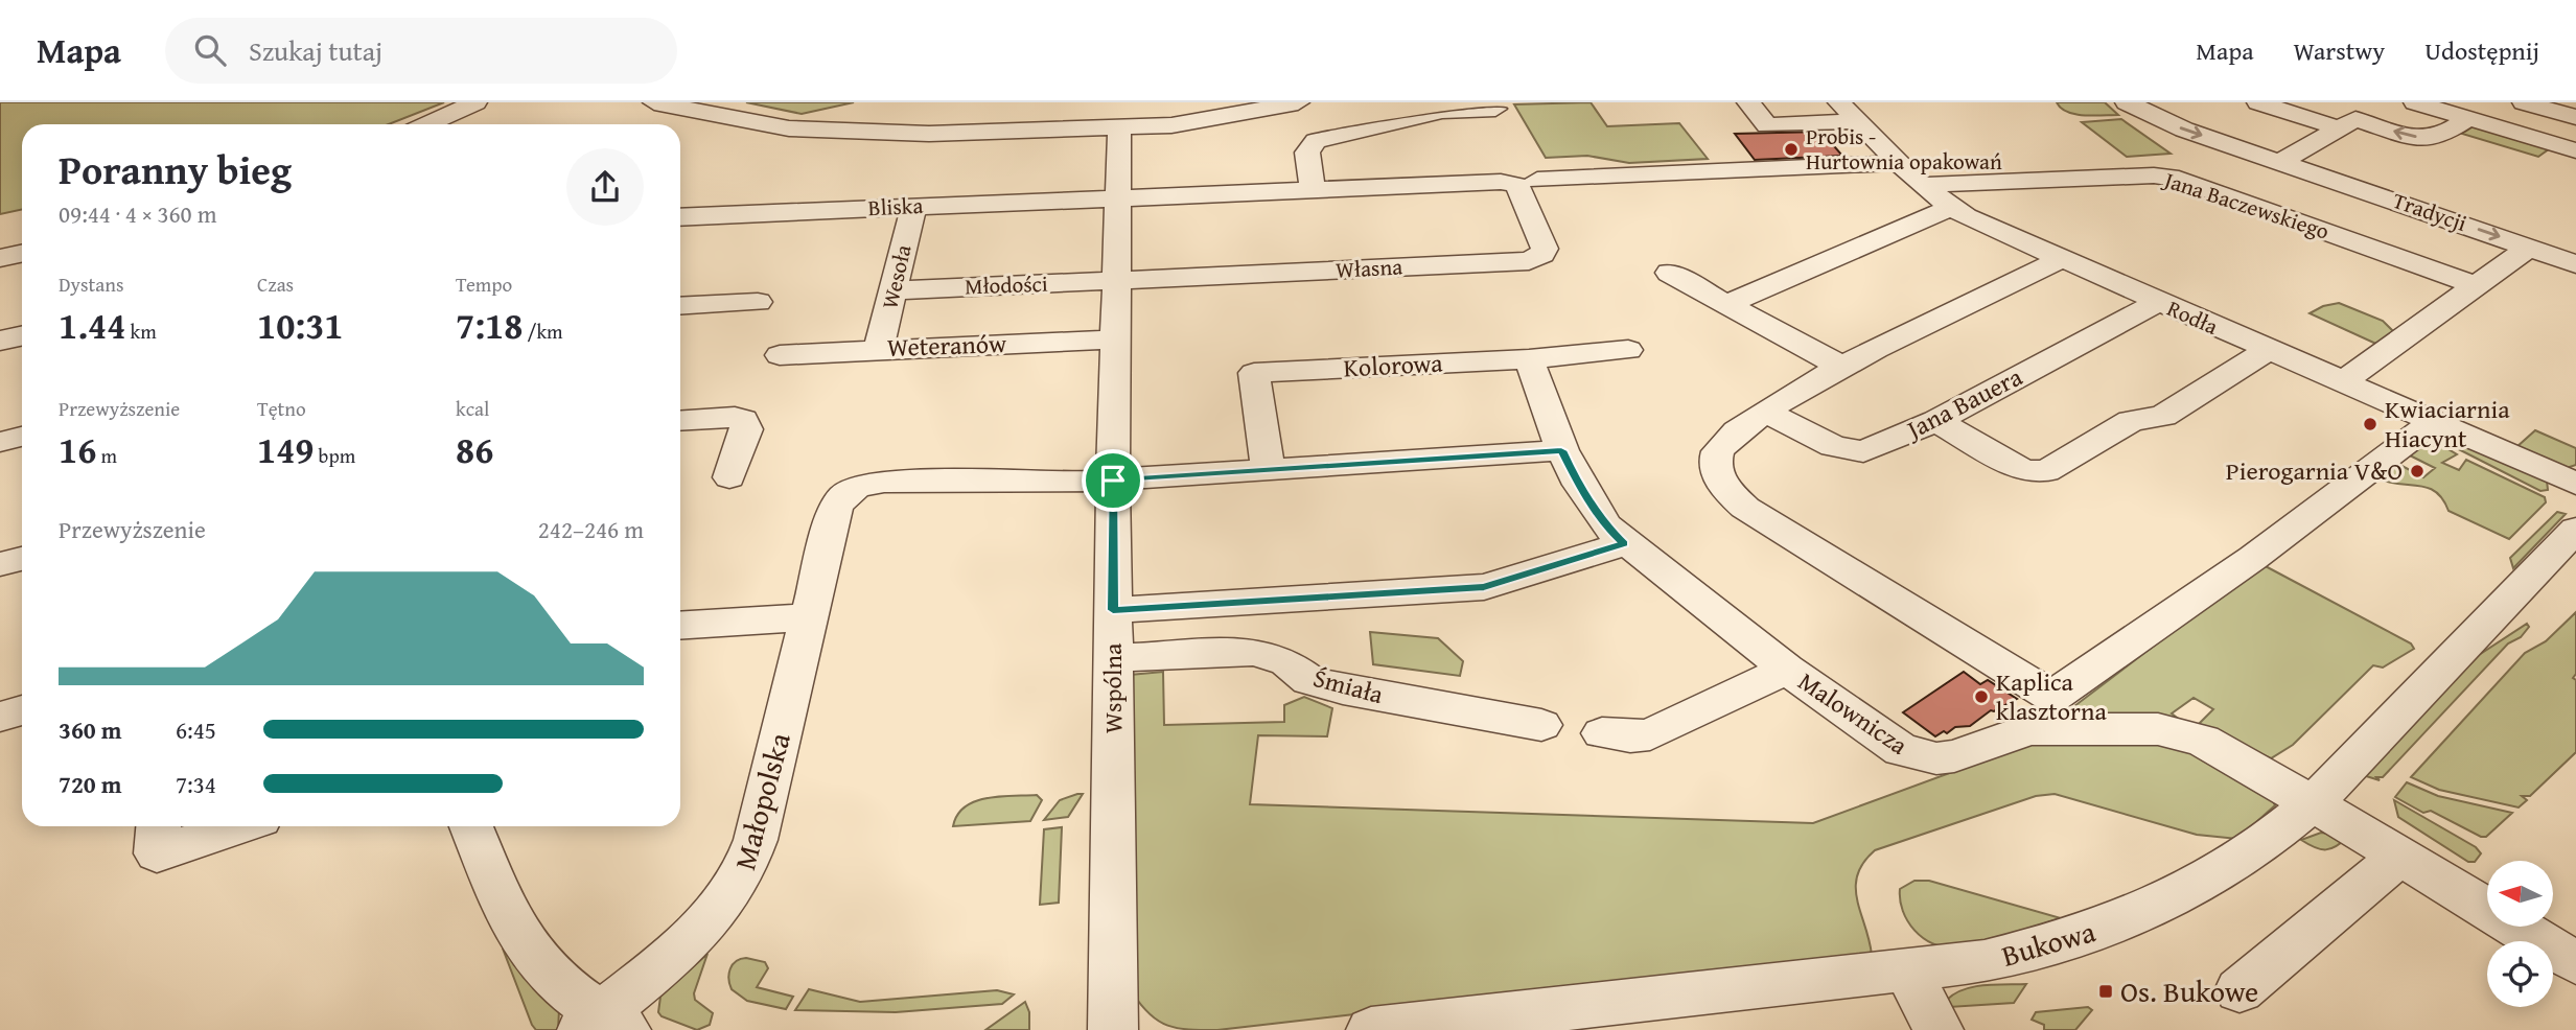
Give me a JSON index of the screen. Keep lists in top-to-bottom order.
{
  "streets": {
    "street": [
      "Jana Baczewskiego",
      "Bliska",
      "Tradycji",
      "Własna",
      "Wesoła",
      "Młodości",
      "Rodła",
      "Weteranów",
      "Kolorowa",
      "Jana Bauera",
      "Śmiała",
      "Wspólna",
      "Malownicza",
      "Małopolska",
      "Bukowa"
    ]
  },
  "crossings": [
    ["Jana Baczewskiego", "Rodła"],
    ["Bliska", "Własna"],
    ["Bliska", "Wesoła"],
    ["Bliska", "Rodła"],
    ["Bliska", "Wspólna"],
    ["Własna", "Młodości"],
    ["Własna", "Wspólna"],
    ["Wesoła", "Młodości"],
    ["Wesoła", "Weteranów"],
    ["Młodości", "Wspólna"],
    ["Rodła", "Jana Bauera"],
    ["Weteranów", "Wspólna"],
    ["Kolorowa", "Malownicza"],
    ["Kolorowa", "Małopolska"],
    ["Śmiała", "Wspólna"],
    ["Wspólna", "Małopolska"],
    ["Malownicza", "Małopolska"],
    ["Malownicza", "Bukowa"]
  ],
  "places": {
    "other": [
      "Probis - Hurtownia opakowań",
      "Kwiaciarnia Hiacynt",
      "Pierogarnia V&O",
      "Kaplica klasztorna"
    ],
    "transit": ["Os. Bukowe"]
  },
  "north": "left",
  "page": {
    "header": "Mapa",
    "search": "Szukaj tutaj",
    "nav": ["Mapa", "Warstwy", "Udostępnij"],
    "heading": ["Poranny bieg", "09:44 · 4 × 360 m"],
    "stats": [
      ["Dystans", "1.44 km"],
      ["Czas", "10:31"],
      ["Tempo", "7:18 /km"],
      ["Przewyższenie", "16 m"],
      ["Tętno", "149 bpm"],
      ["kcal", "86"]
    ],
    "chart": ["Przewyższenie", "242–246 m"],
    "list": [
      {
        "name": "360 m",
        "note": "6:45"
      },
      {
        "name": "720 m",
        "note": "7:34"
      }
    ]
  }
}
